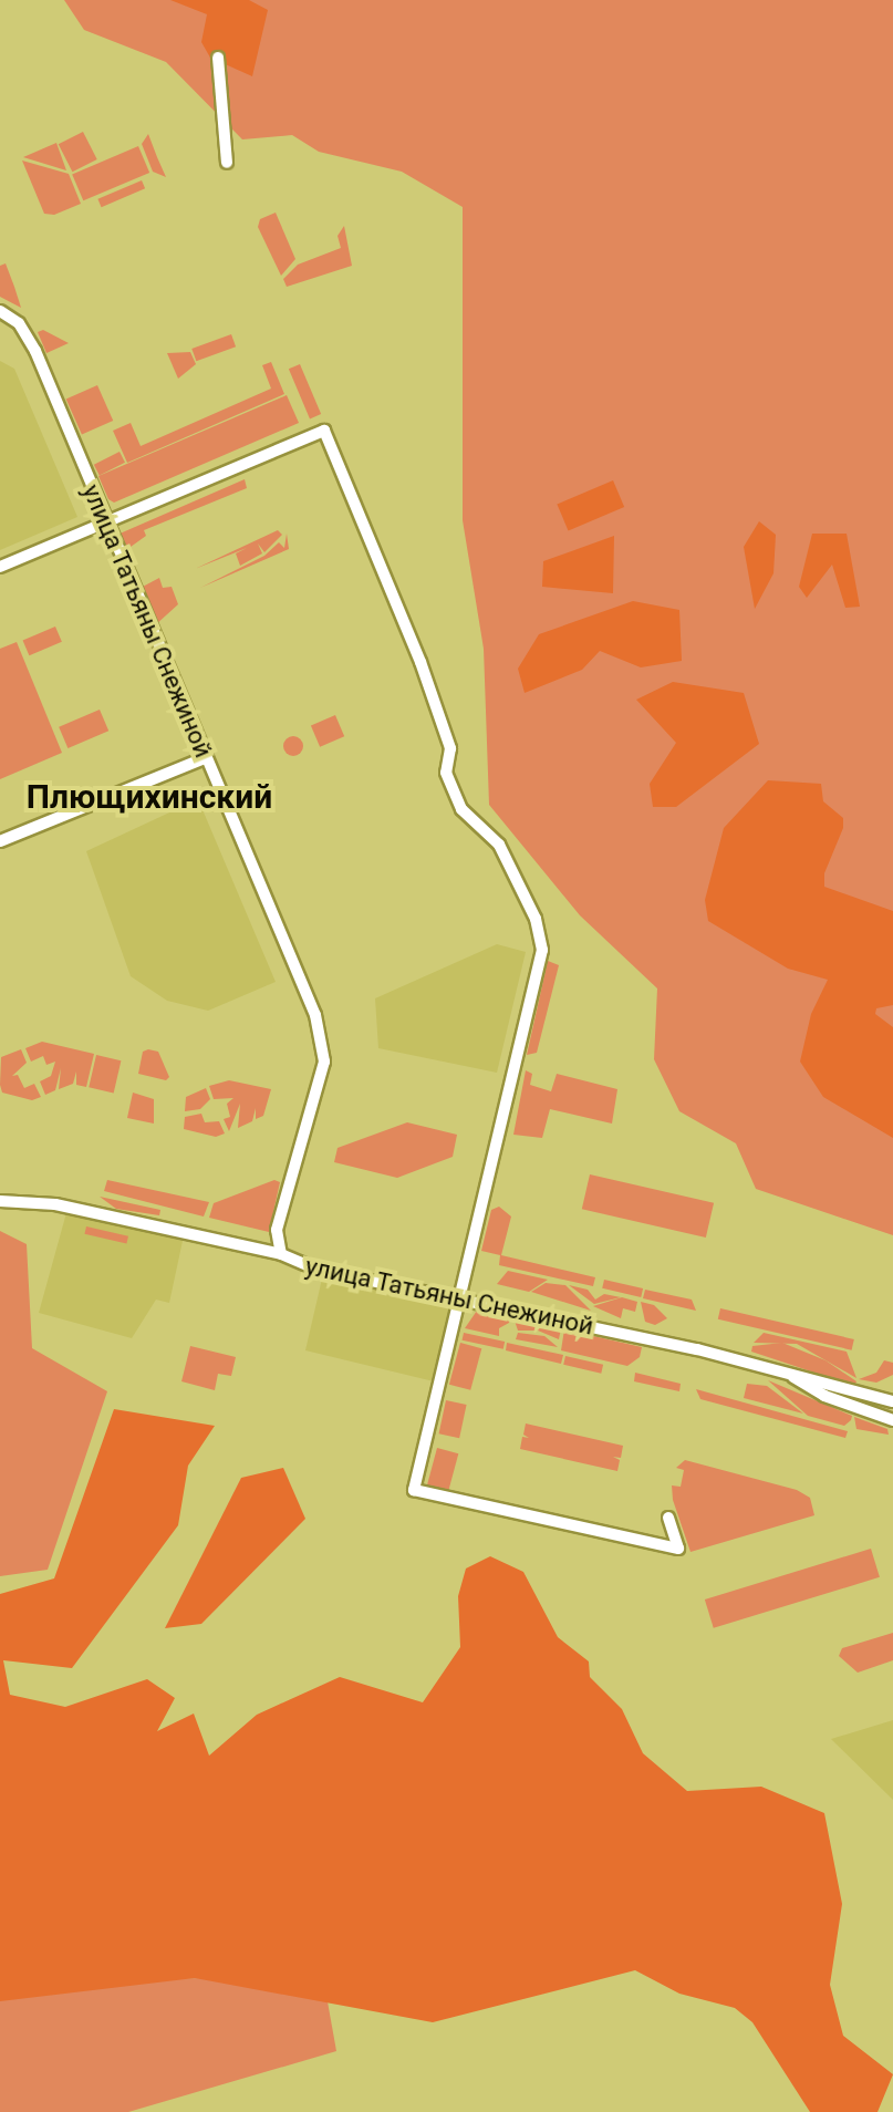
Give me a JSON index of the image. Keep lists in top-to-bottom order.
{
  "streets": {
    "street": ["улица Татьяны Снежиной"]
  },
  "districts": ["Плющихинский"]
}
